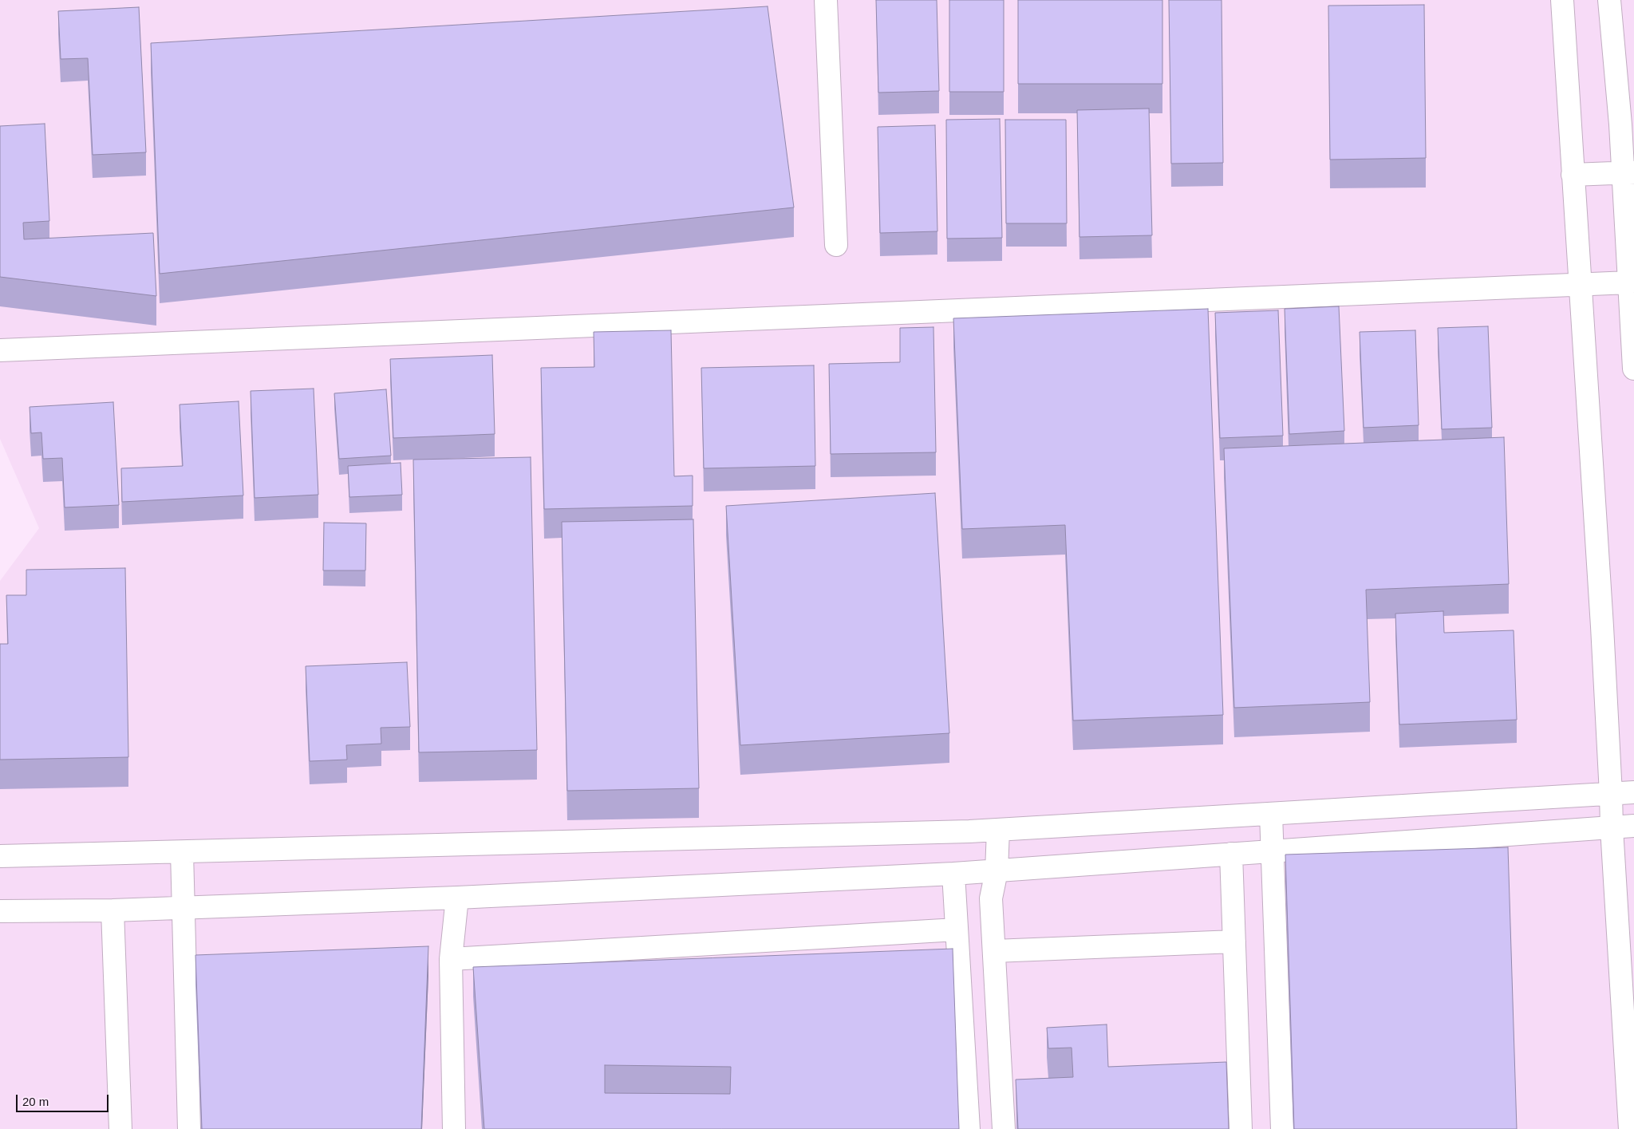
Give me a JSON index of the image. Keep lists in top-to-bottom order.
{
  "scale_bar": "20 m"
}
